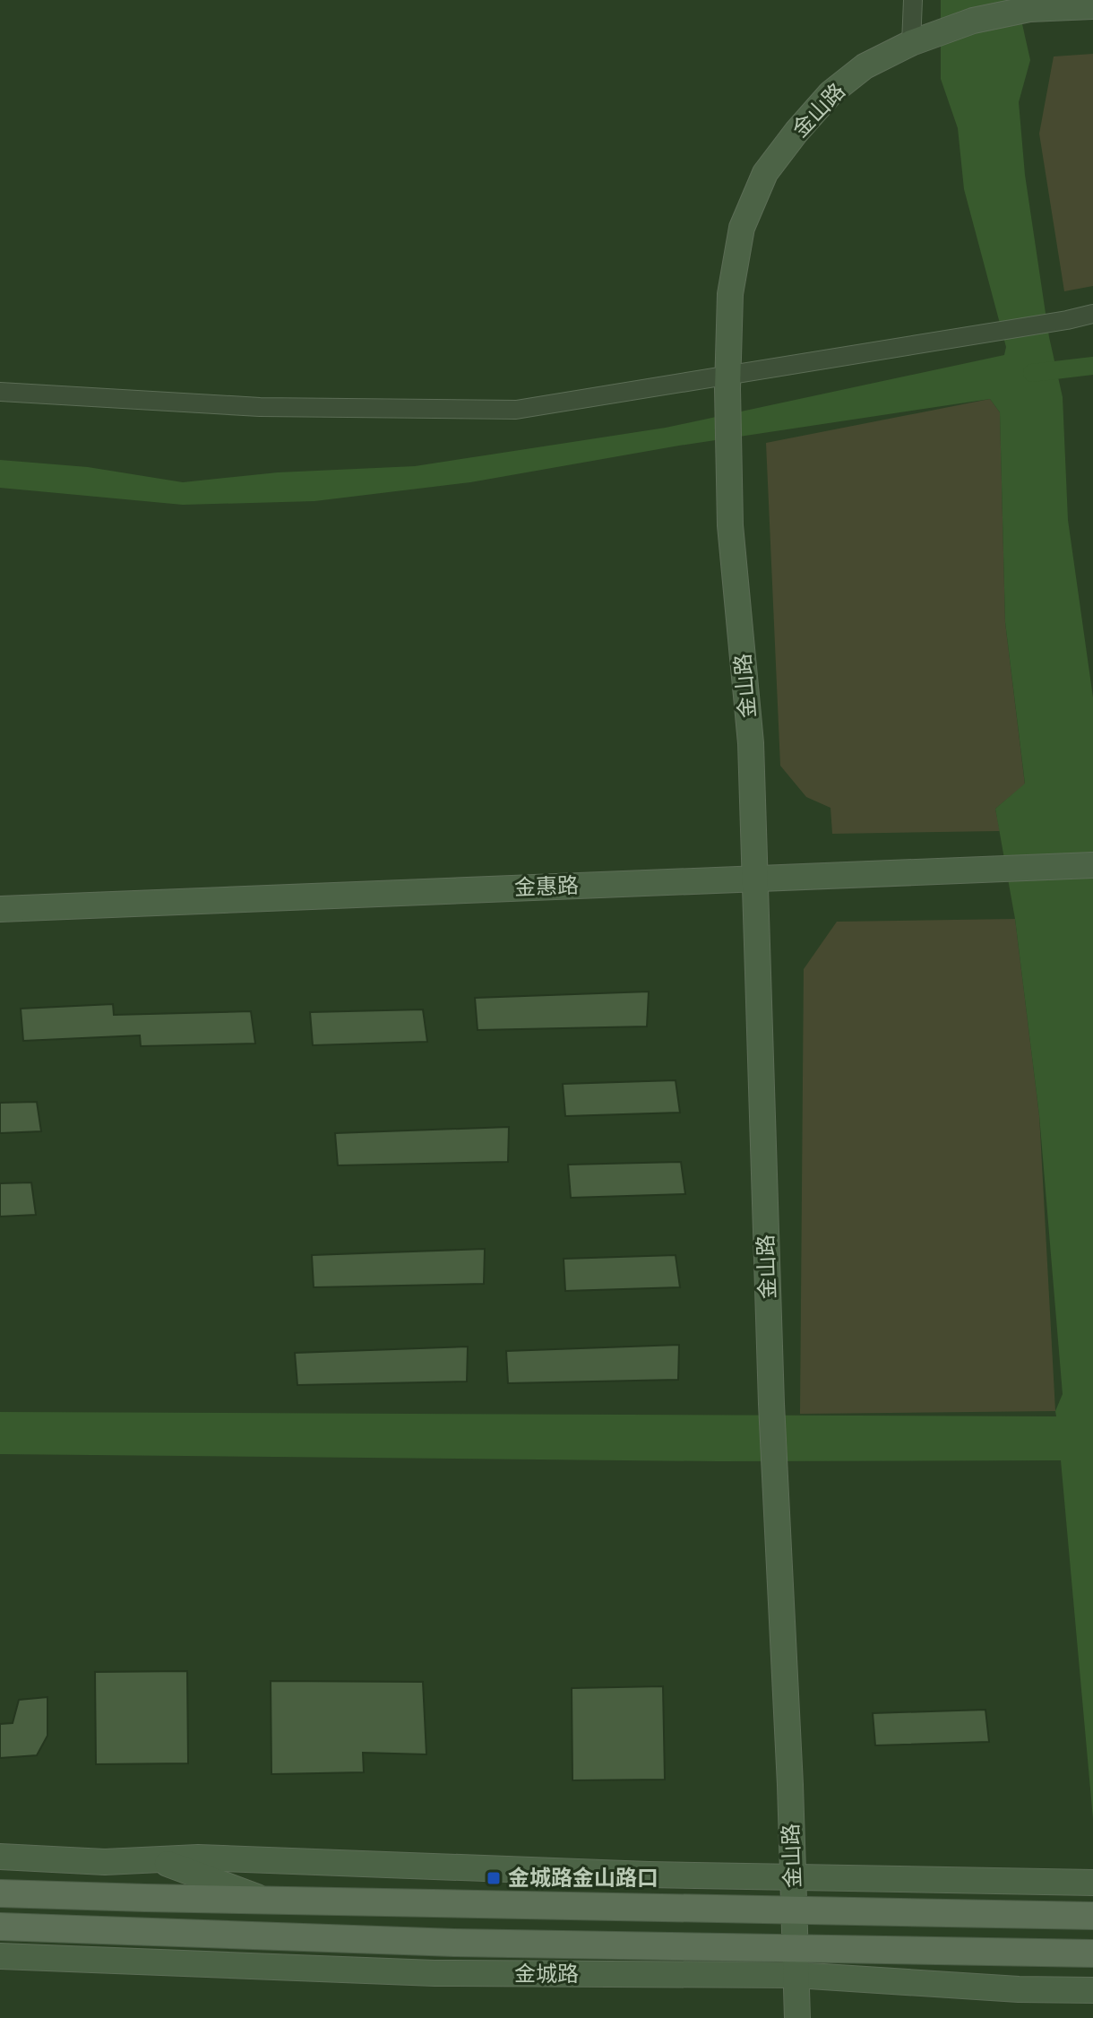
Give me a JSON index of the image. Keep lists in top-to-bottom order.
{
  "streets": {
    "main road": ["金山路", "金惠路", "金城路"]
  },
  "crossings": [
    ["金山路", "金惠路"],
    ["金山路", "金城路"]
  ],
  "places": {
    "transit": ["金城路金山路口"]
  }
}
